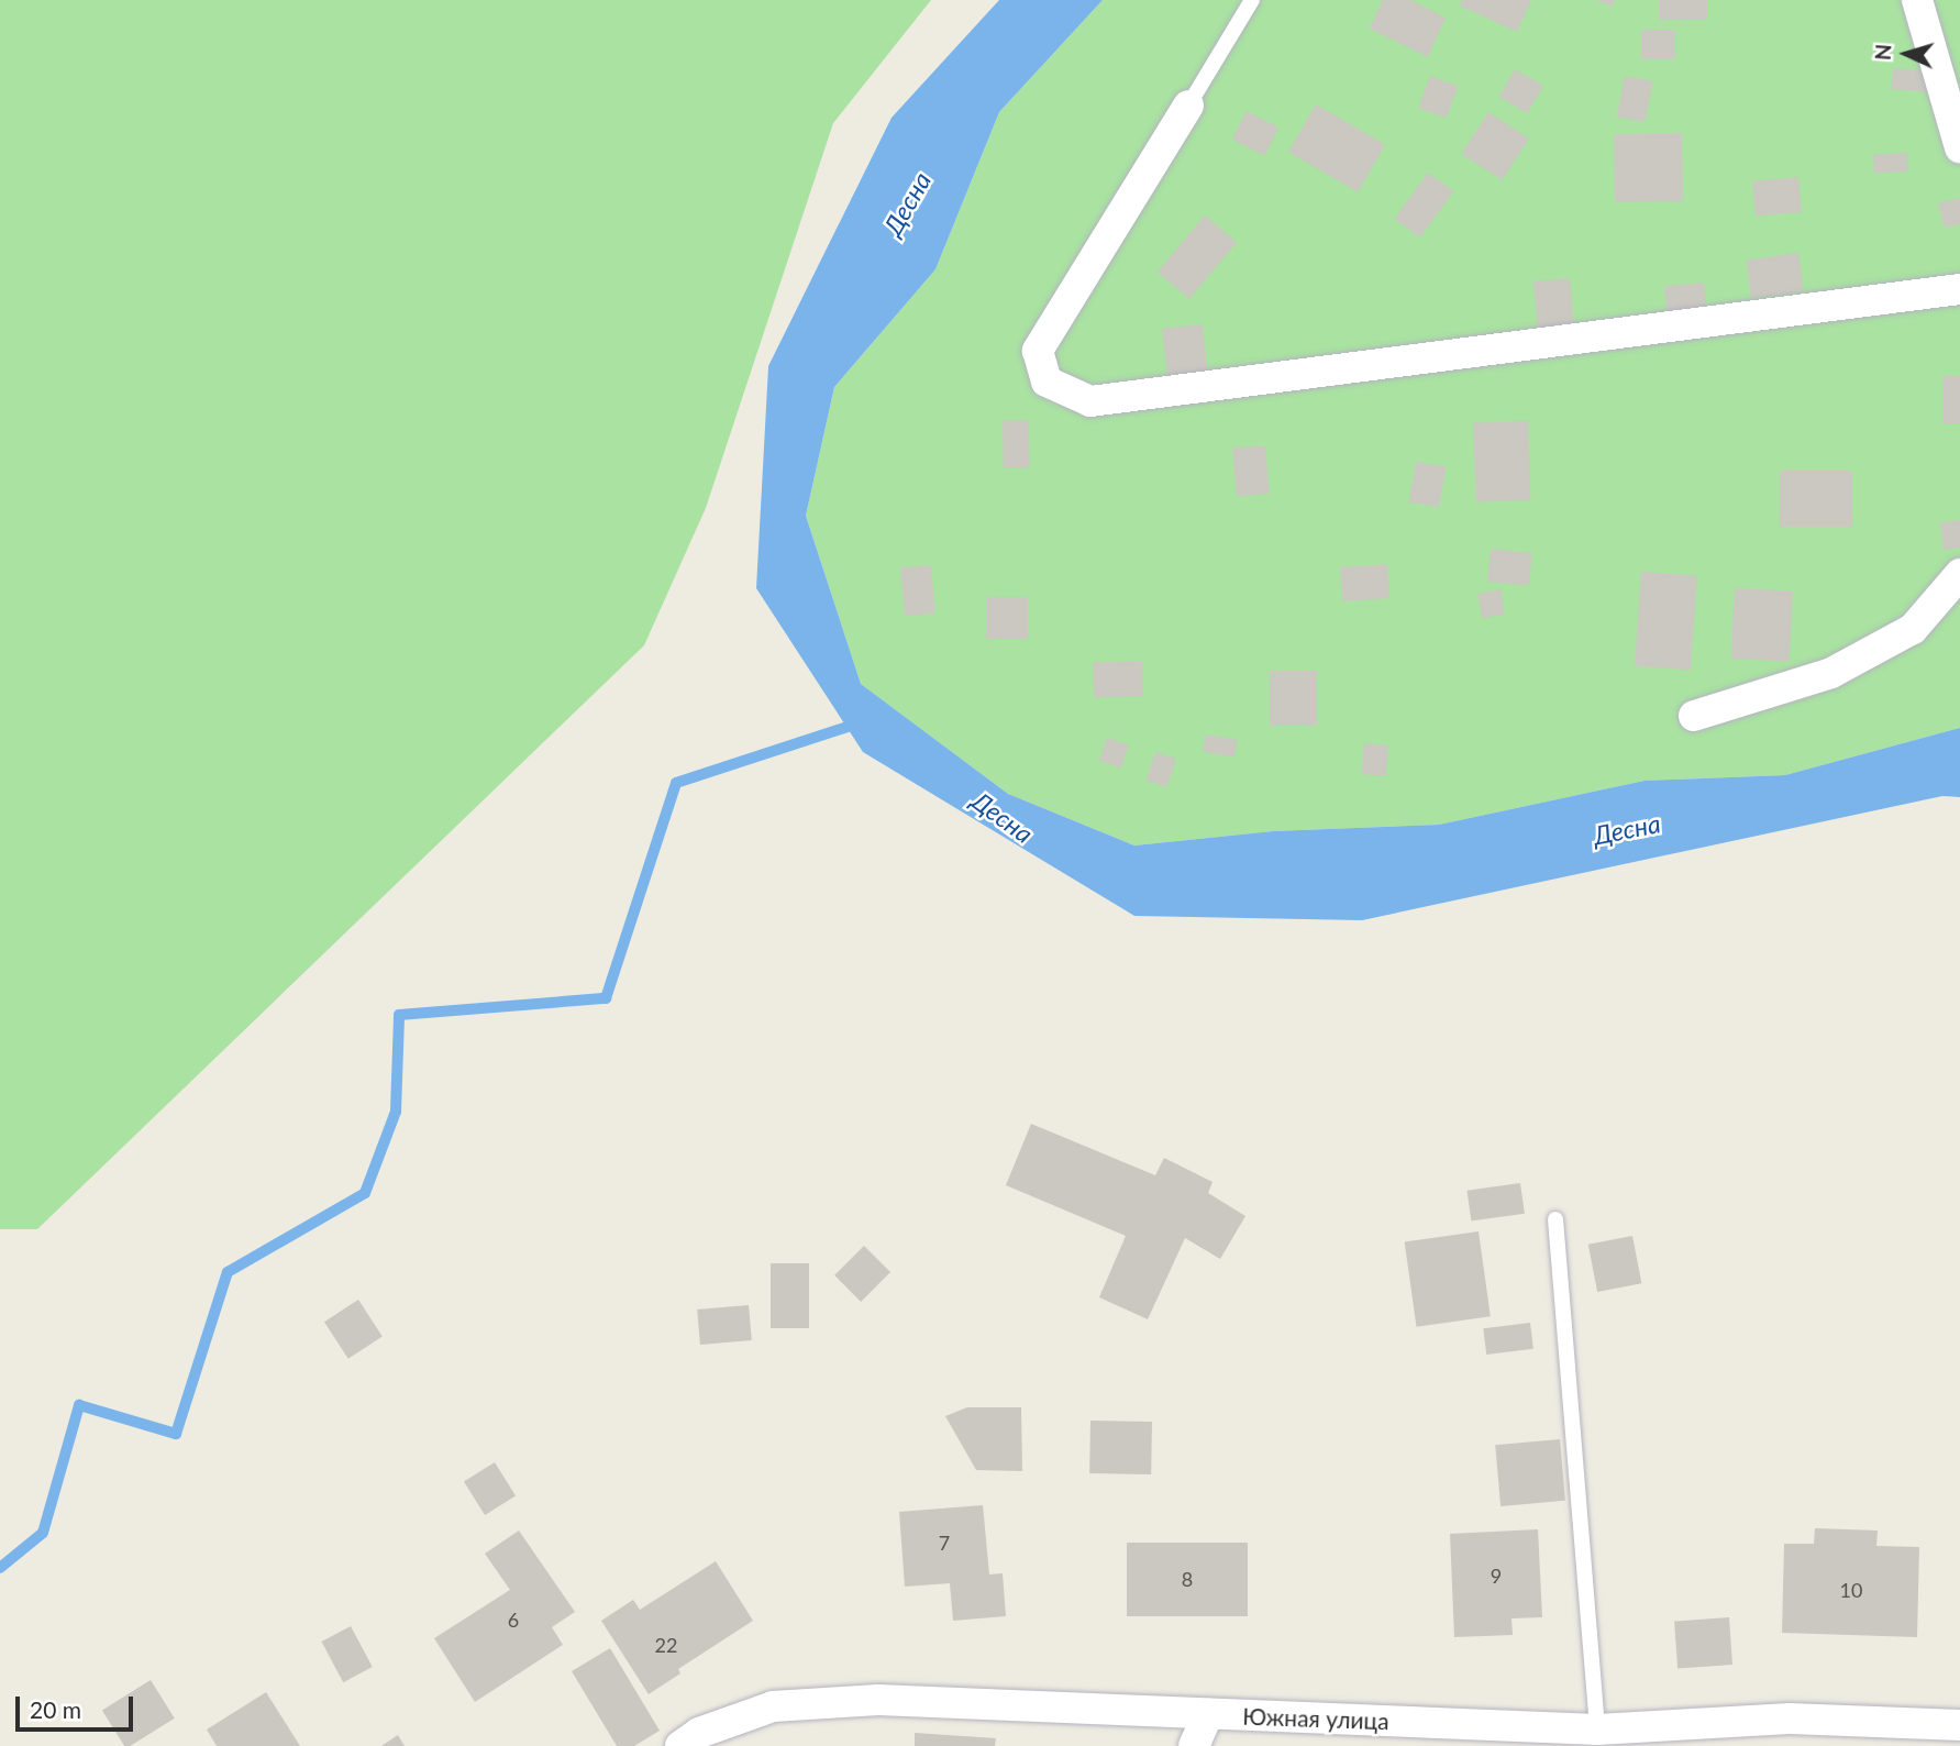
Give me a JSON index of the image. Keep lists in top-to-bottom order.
{
  "streets": {
    "street": ["Южная улица"]
  },
  "water": ["Десна"],
  "house_numbers": [
    "7",
    "9",
    "8",
    "10",
    "6",
    "22"
  ],
  "scale_bar": "20 m",
  "north": "left"
}
